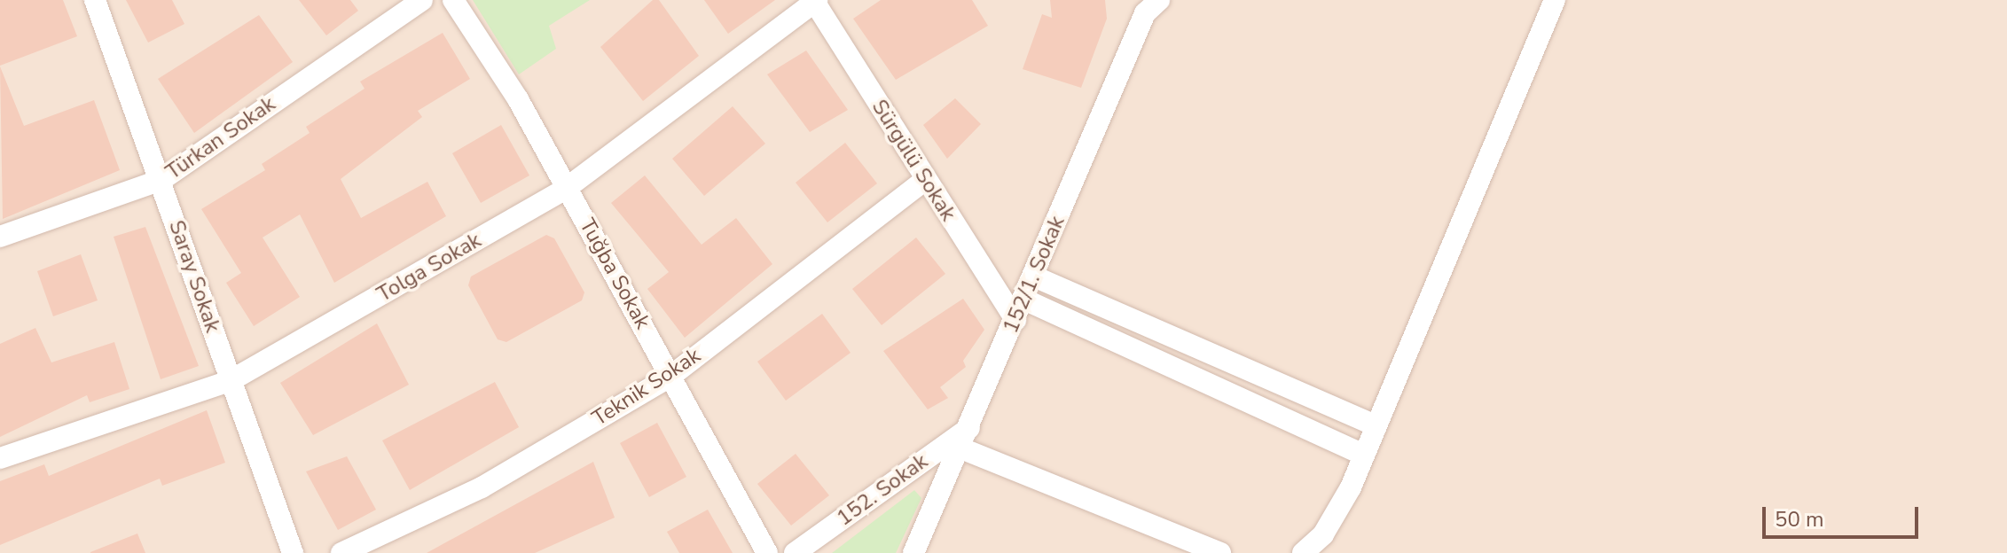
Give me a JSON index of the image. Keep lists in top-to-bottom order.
{
  "streets": {
    "street": [
      "Türkan Sokak",
      "Sürgülü Sokak",
      "Tolga Sokak",
      "Tuğba Sokak",
      "152/1. Sokak",
      "Saray Sokak",
      "Teknik Sokak",
      "152. Sokak"
    ]
  },
  "crossings": [
    ["Türkan Sokak", "Saray Sokak"],
    ["Sürgülü Sokak", "Tolga Sokak"],
    ["Sürgülü Sokak", "152/1. Sokak"],
    ["Sürgülü Sokak", "Teknik Sokak"],
    ["Tolga Sokak", "Tuğba Sokak"],
    ["Tolga Sokak", "Saray Sokak"],
    ["Tuğba Sokak", "Teknik Sokak"],
    ["152/1. Sokak", "152. Sokak"]
  ],
  "scale_bar": "50 m"
}
